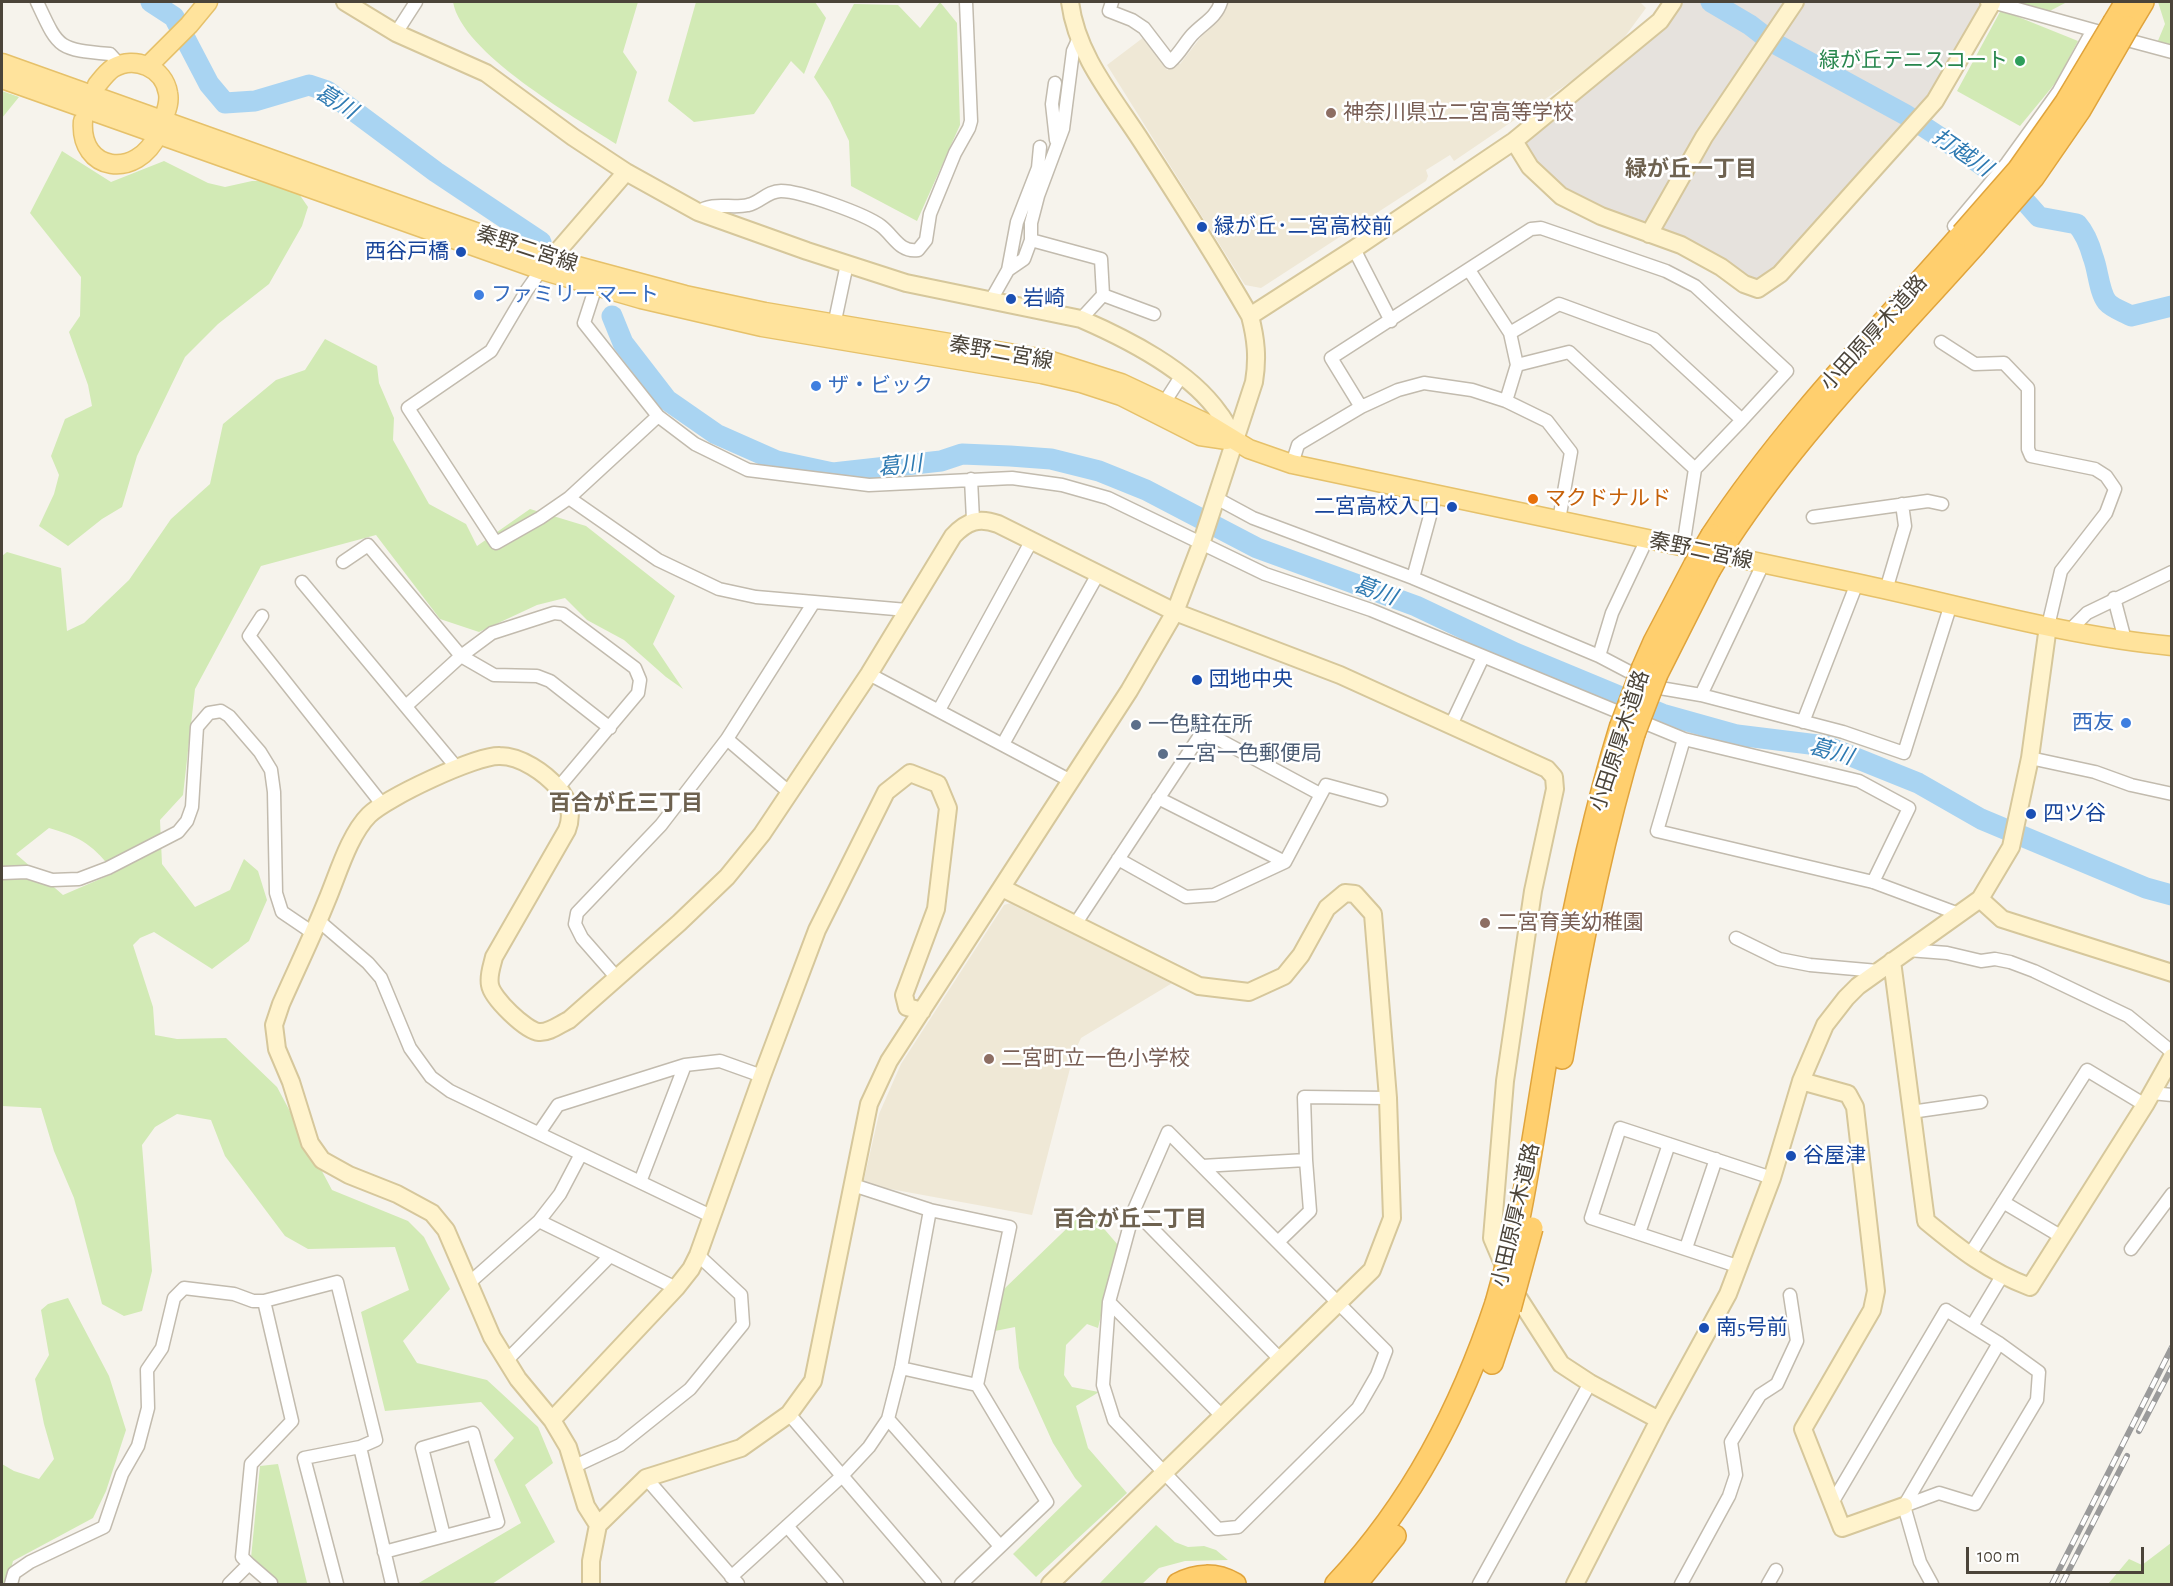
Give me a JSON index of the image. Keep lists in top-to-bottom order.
{
  "streets": {
    "highway": ["小田原厚木道路"],
    "main road": ["秦野二宮線"]
  },
  "districts": ["緑が丘一丁目", "百合が丘三丁目", "百合が丘二丁目"],
  "water": ["葛川", "打越川"],
  "places": [
    "緑が丘テニスコート",
    "神奈川県立二宮高等学校",
    "緑が丘･二宮高校前",
    "西谷戸橋",
    "ファミリーマート",
    "岩崎",
    "ザ・ビック",
    "マクドナルド",
    "二宮高校入口",
    "団地中央",
    "西友",
    "一色駐在所",
    "二宮一色郵便局",
    "四ツ谷",
    "二宮育美幼稚園",
    "二宮町立一色小学校",
    "谷屋津",
    "南5号前"
  ],
  "scale_bar": "100 m"
}
